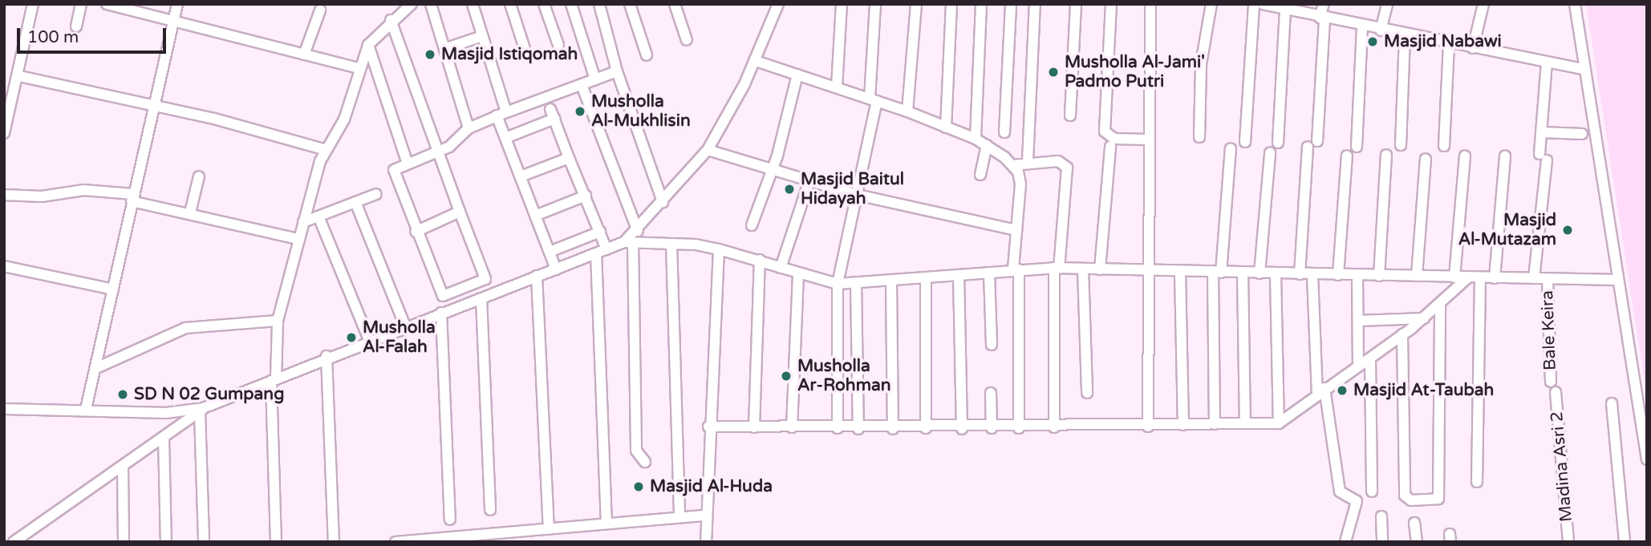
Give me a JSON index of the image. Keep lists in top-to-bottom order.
{
  "streets": {
    "street": ["Bale Keira", "Madina Asri 2"]
  },
  "places": [
    "Masjid Nabawi",
    "Masjid Istiqomah",
    "Musholla Al-Jami' Padmo Putri",
    "Musholla Al-Mukhlisin",
    "Masjid Baitul Hidayah",
    "Masjid Al-Mutazam",
    "Musholla Al-Falah",
    "Musholla Ar-Rohman",
    "Masjid At-Taubah",
    "SD N 02 Gumpang",
    "Masjid Al-Huda"
  ],
  "scale_bar": "100 m"
}
